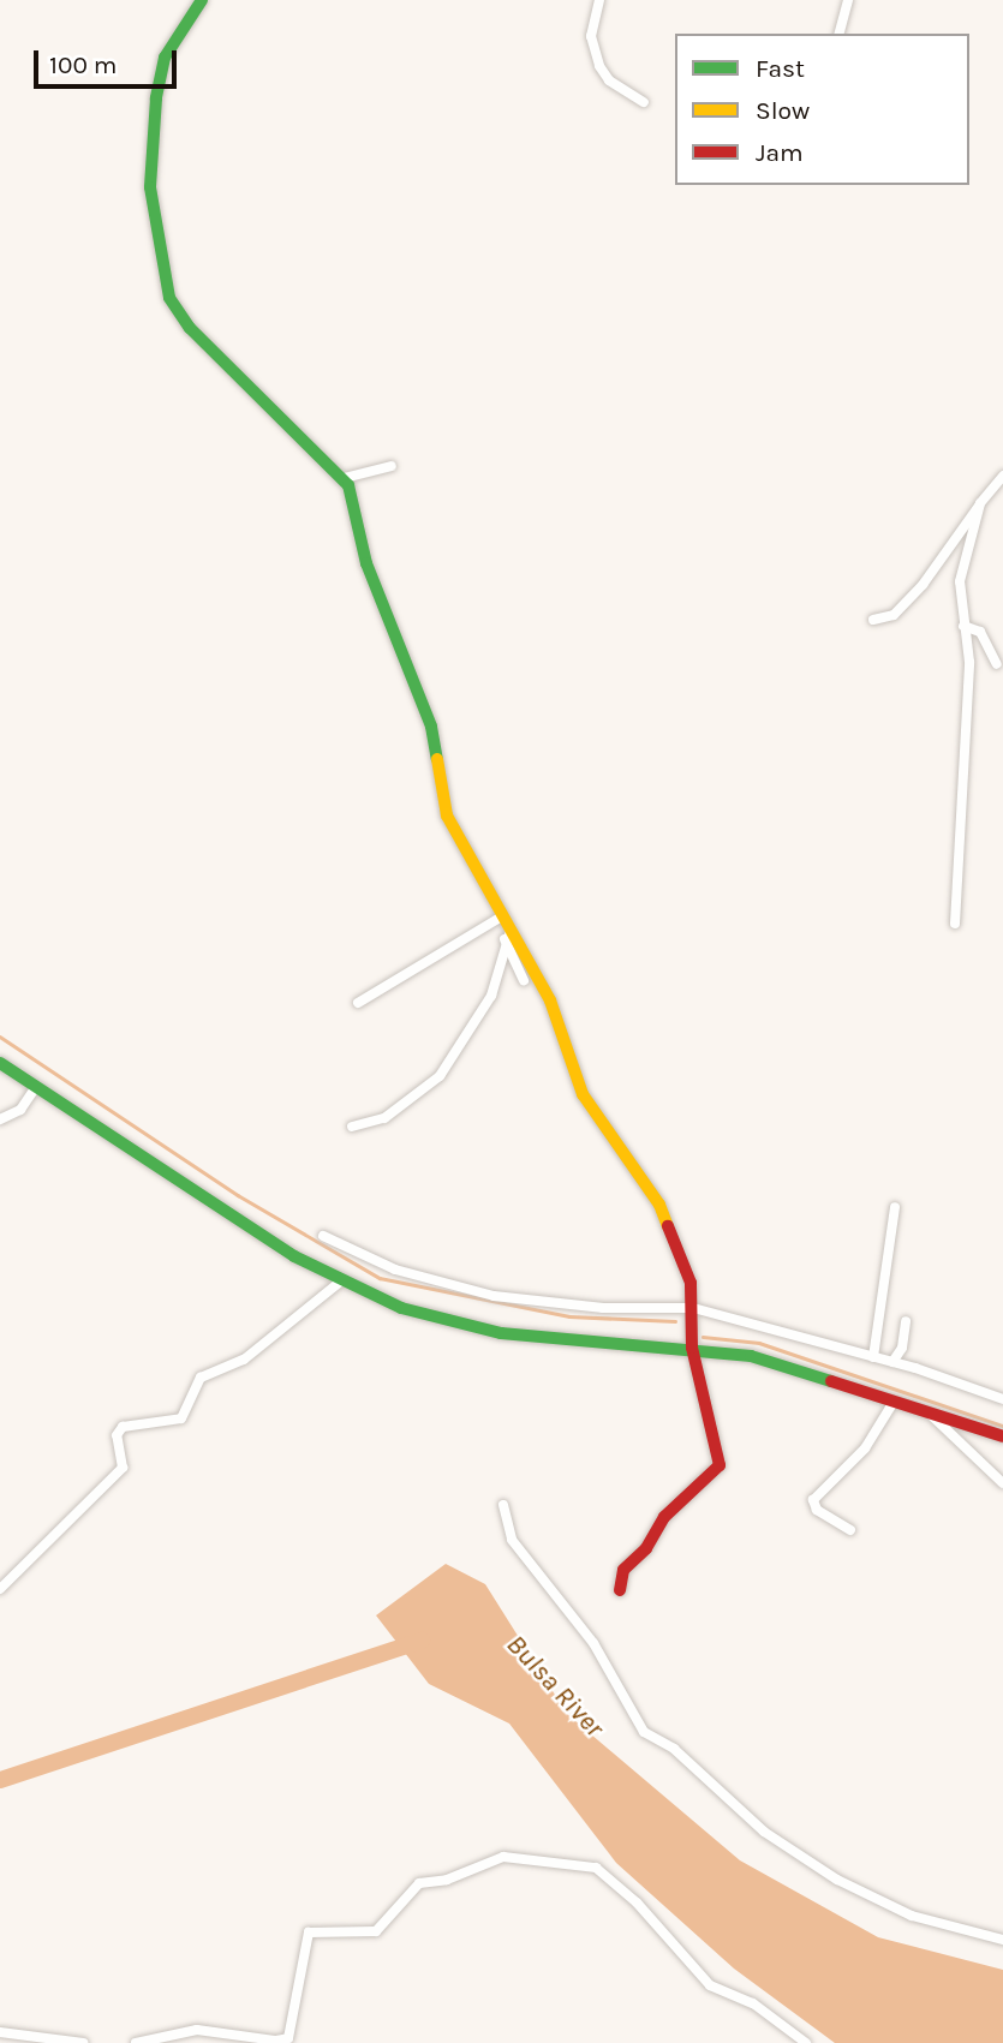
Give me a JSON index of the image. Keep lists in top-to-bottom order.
{
  "water": ["Bulsa River"],
  "legend": ["Fast", "Slow", "Jam"],
  "scale_bar": "100 m"
}
